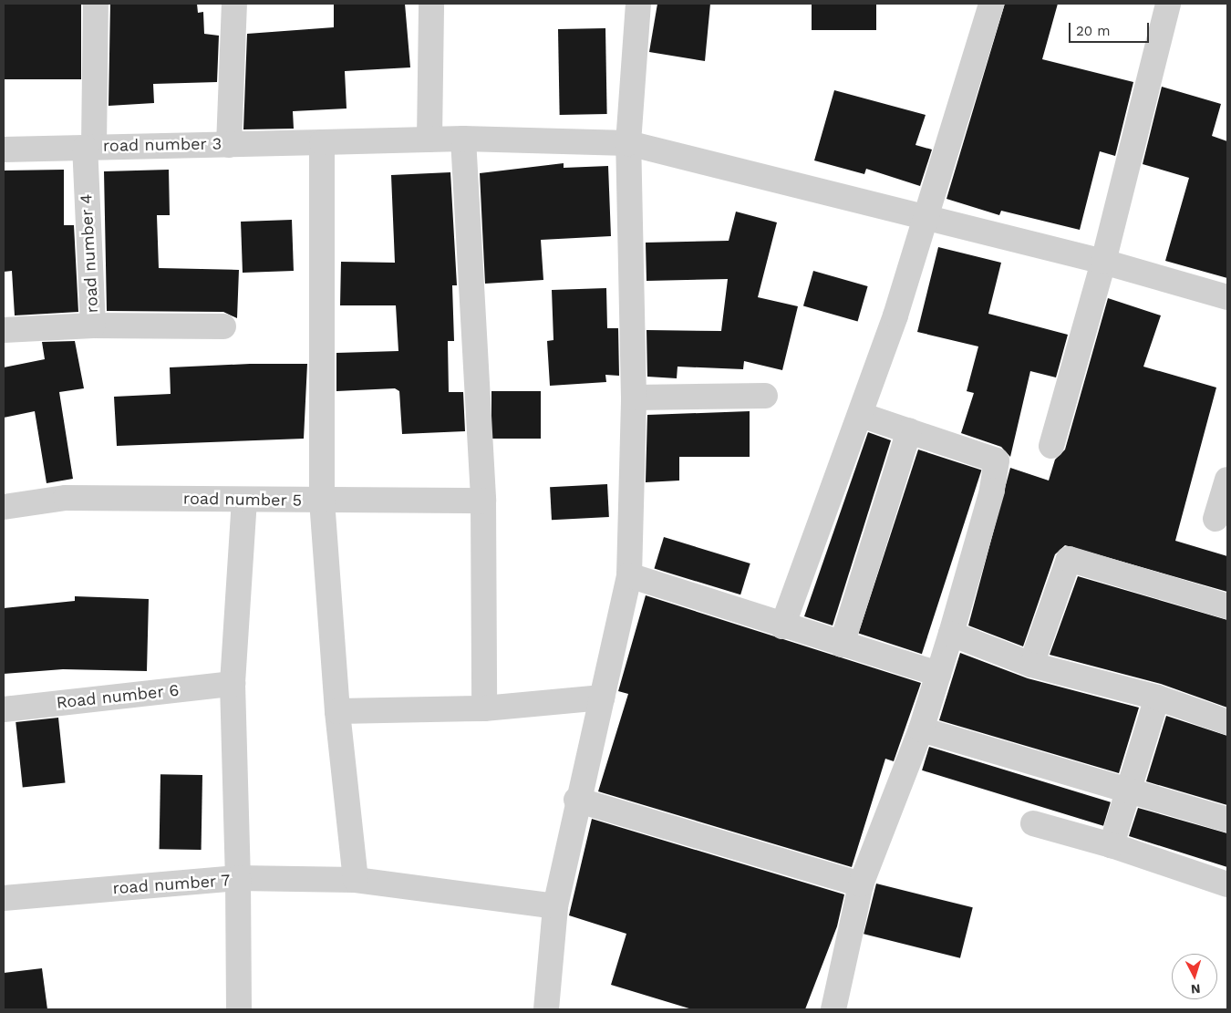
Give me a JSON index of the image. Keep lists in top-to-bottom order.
{
  "streets": {
    "street": [
      "road number 3",
      "road number 4",
      "road number 5",
      "Road number 6",
      "road number 7"
    ]
  },
  "crossings": [
    ["road number 3", "road number 4"]
  ],
  "scale_bar": "20 m",
  "north": "bottom"
}
